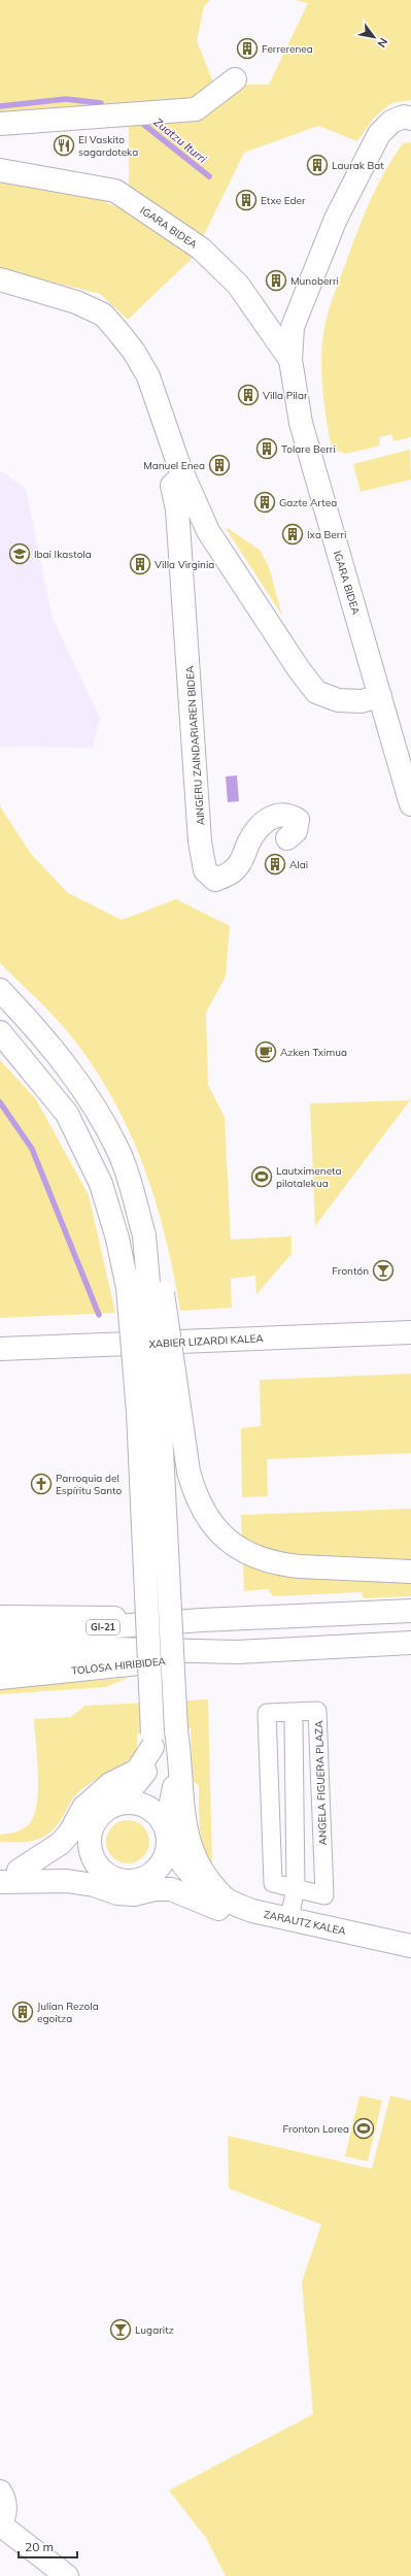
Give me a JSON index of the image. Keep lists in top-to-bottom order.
{
  "streets": {
    "main road": [
      "IGARA BIDEA",
      "AINGERU ZAINDARIAREN BIDEA",
      "XABIER LIZARDI KALEA",
      "GI-21",
      "TOLOSA HIRIBIDEA",
      "ZARAUTZ KALEA"
    ],
    "street": ["ANGELA FIGUERA PLAZA"]
  },
  "water": ["Zuatzu Iturri"],
  "places": {
    "building": [
      "Ferrerenea",
      "Laurak Bat",
      "Etxe Eder",
      "Munoberri",
      "Villa Pilar",
      "Tolare Berri",
      "Manuel Enea",
      "Gazte Artea",
      "Ixa Berri",
      "Villa Virginia",
      "Alai",
      "Julian Rezola egoitza"
    ],
    "restaurant": ["El Vaskito sagardoteka"],
    "school or university": ["Ibai Ikastola"],
    "cafe": ["Azken Tximua"],
    "sports": ["Lautximeneta pilotalekua", "Fronton Lorea"],
    "bar": ["Frontón", "Lugaritz"],
    "church": ["Parroquia del Espíritu Santo"]
  },
  "scale_bar": "20 m",
  "north": "bottom right"
}
